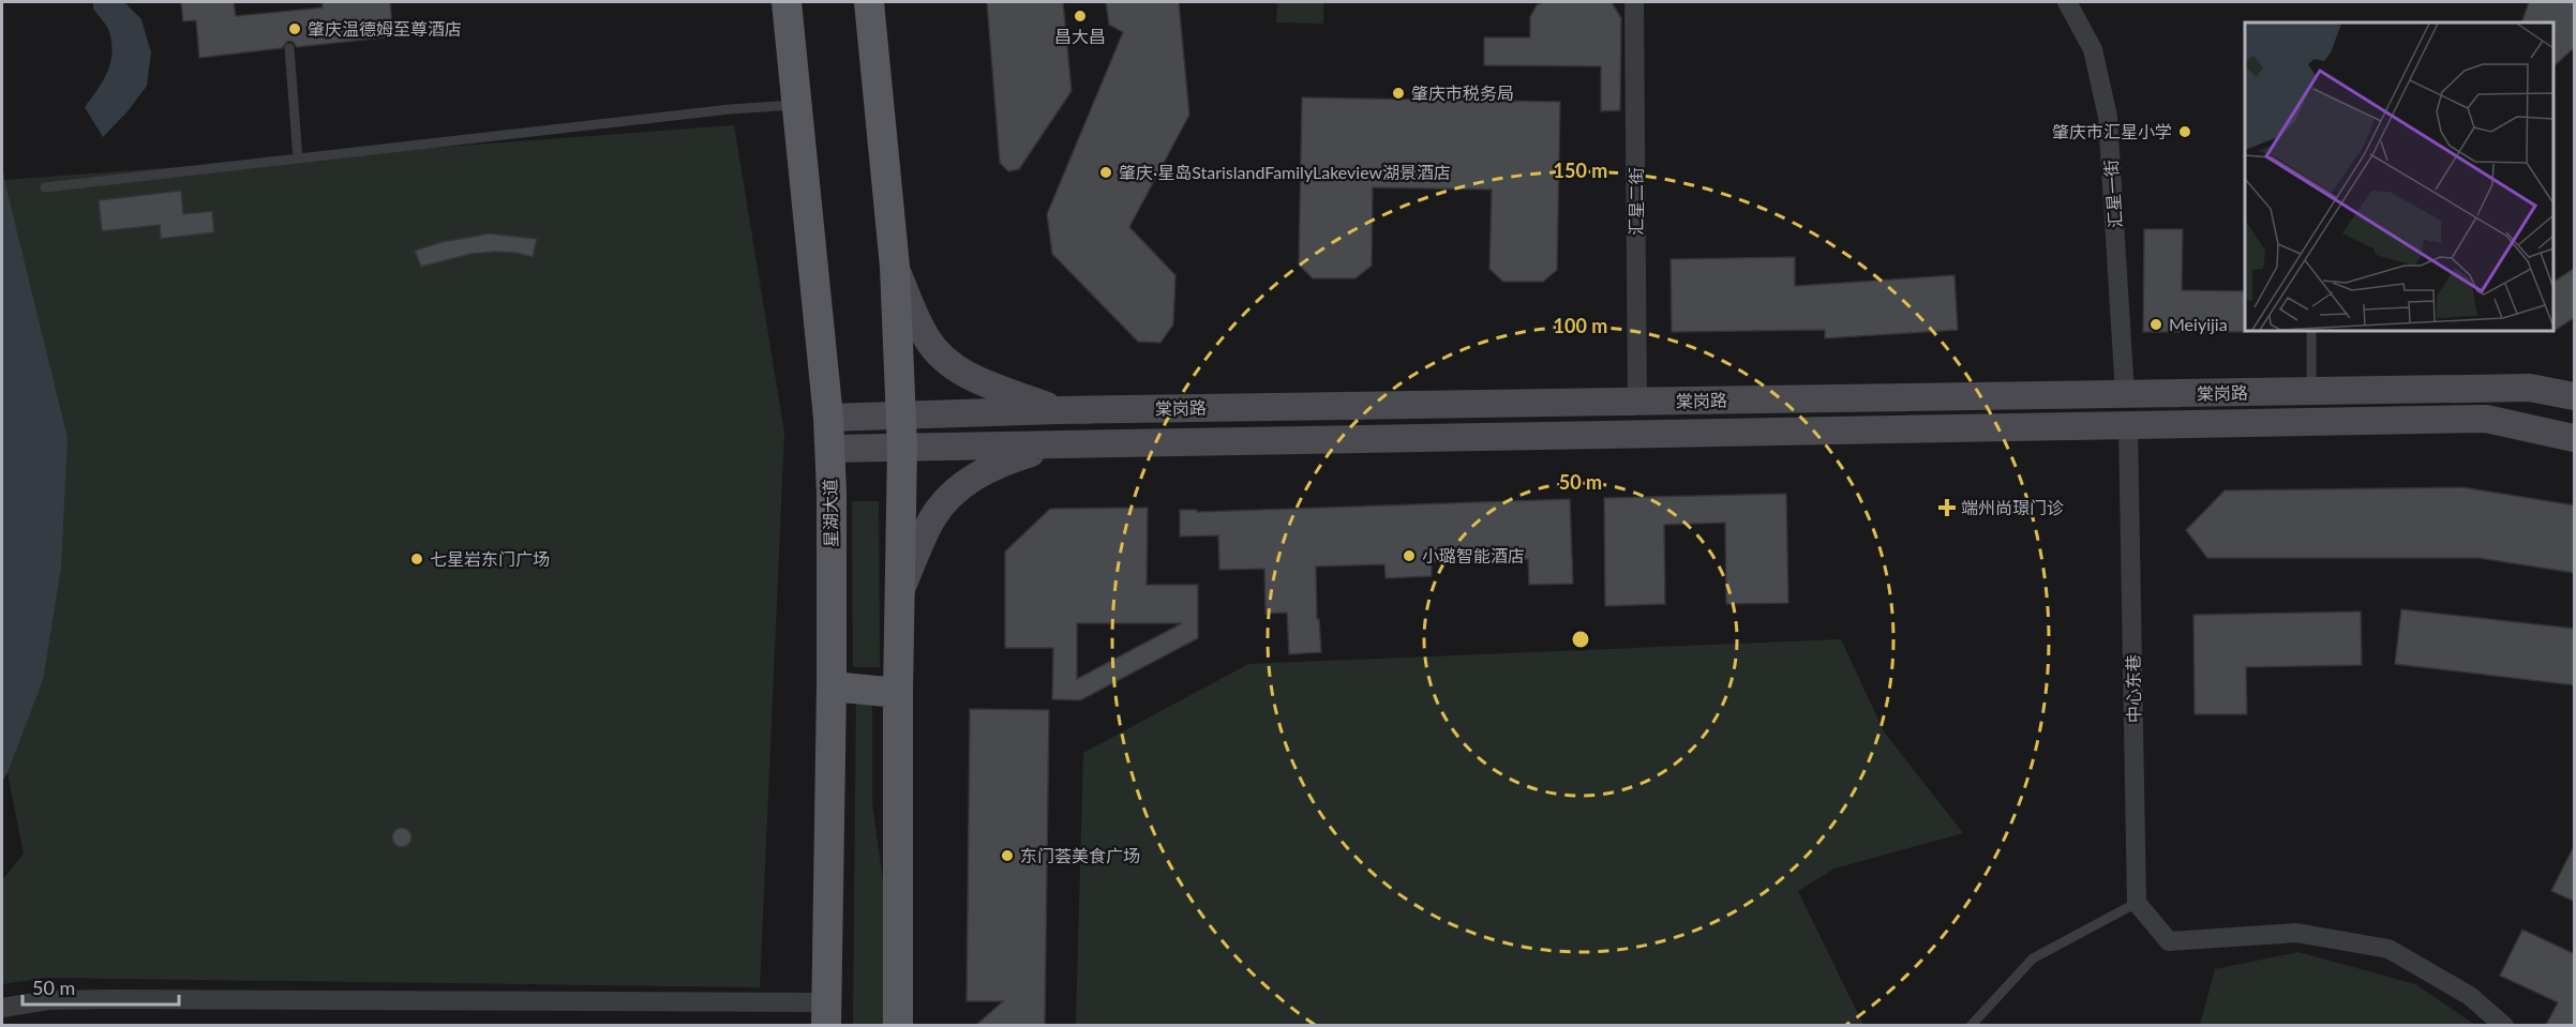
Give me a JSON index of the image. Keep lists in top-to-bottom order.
{
  "streets": {
    "main road": ["棠岗路", "星湖大道"],
    "street": ["汇星一街", "汇星二街", "中心东巷"]
  },
  "crossings": [
    ["汇星一街", "棠岗路"],
    ["汇星二街", "棠岗路"],
    ["棠岗路", "星湖大道"],
    ["棠岗路", "中心东巷"]
  ],
  "places": {
    "other": [
      "昌大昌",
      "肇庆温德姆至尊酒店",
      "肇庆市税务局",
      "肇庆市汇星小学",
      "肇庆·星岛StarislandFamilyLakeview湖景酒店",
      "Meiyijia",
      "小璐智能酒店",
      "七星岩东门广场",
      "东门荟美食广场"
    ],
    "health": ["端州尚璟门诊"]
  },
  "scale_bar": "50 m",
  "rings": ["150 m", "100 m", "50 m"]
}
